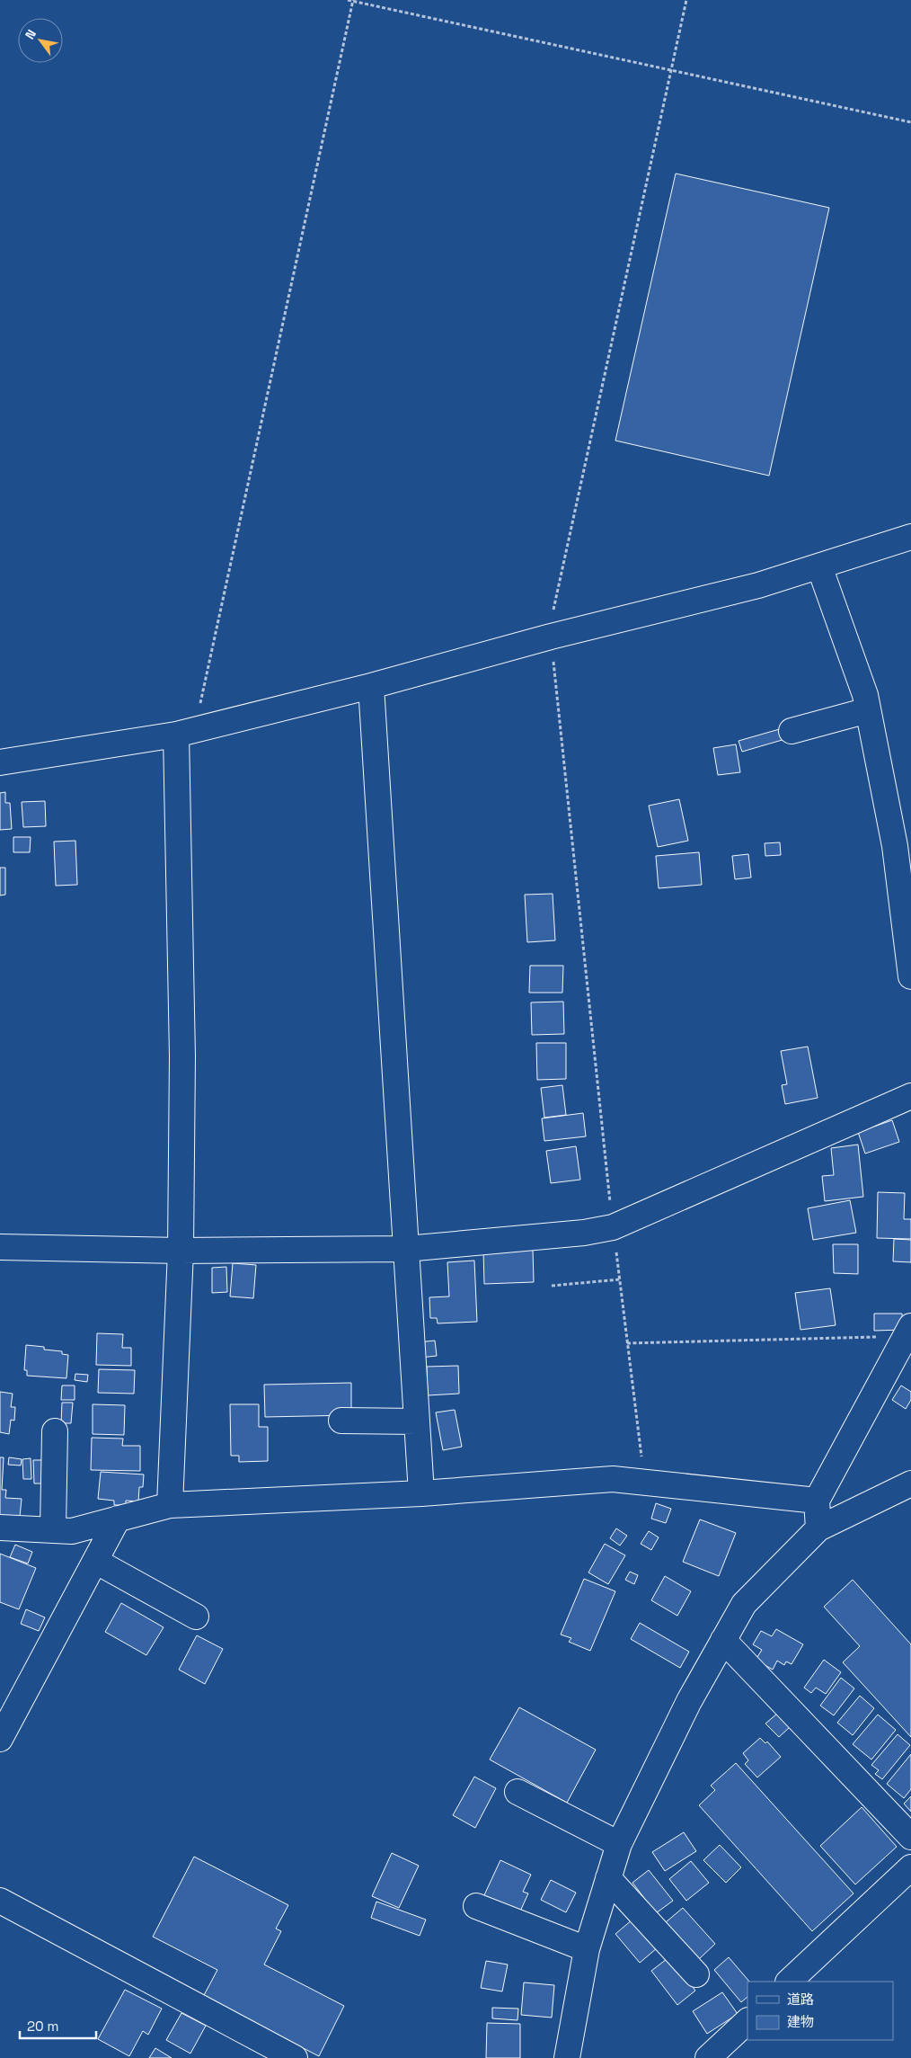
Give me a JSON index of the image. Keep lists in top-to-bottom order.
{
  "legend": ["道路", "建物"],
  "scale_bar": "20 m",
  "north": "top left"
}
